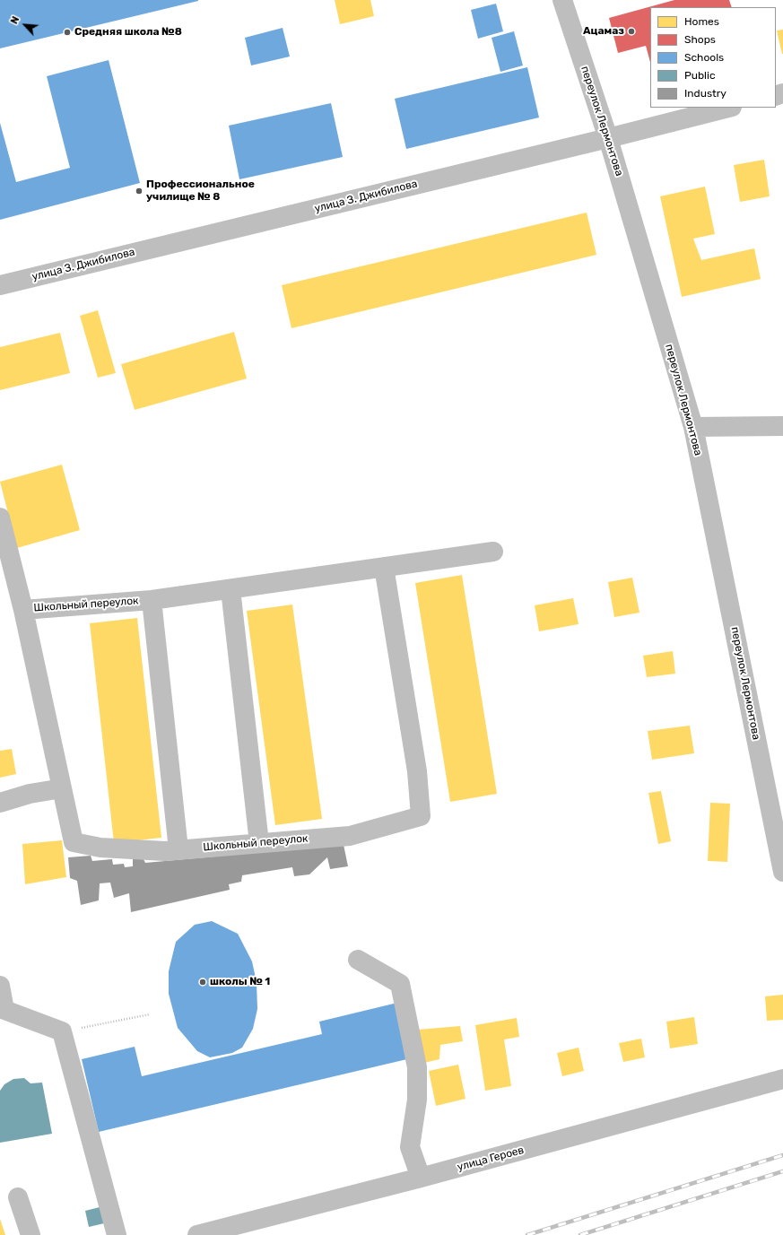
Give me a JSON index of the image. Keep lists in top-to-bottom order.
{
  "streets": {
    "street": [
      "переулок Лермонтова",
      "улица З. Джибилова",
      "Школьный переулок",
      "улица Героев"
    ]
  },
  "crossings": [
    ["переулок Лермонтова", "улица З. Джибилова"]
  ],
  "places": [
    "Ацамаз",
    "Средняя школа №8",
    "Профессиональное училище № 8",
    "школы № 1"
  ],
  "legend": [
    "Homes",
    "Shops",
    "Schools",
    "Public",
    "Industry"
  ],
  "north": "top left"
}
